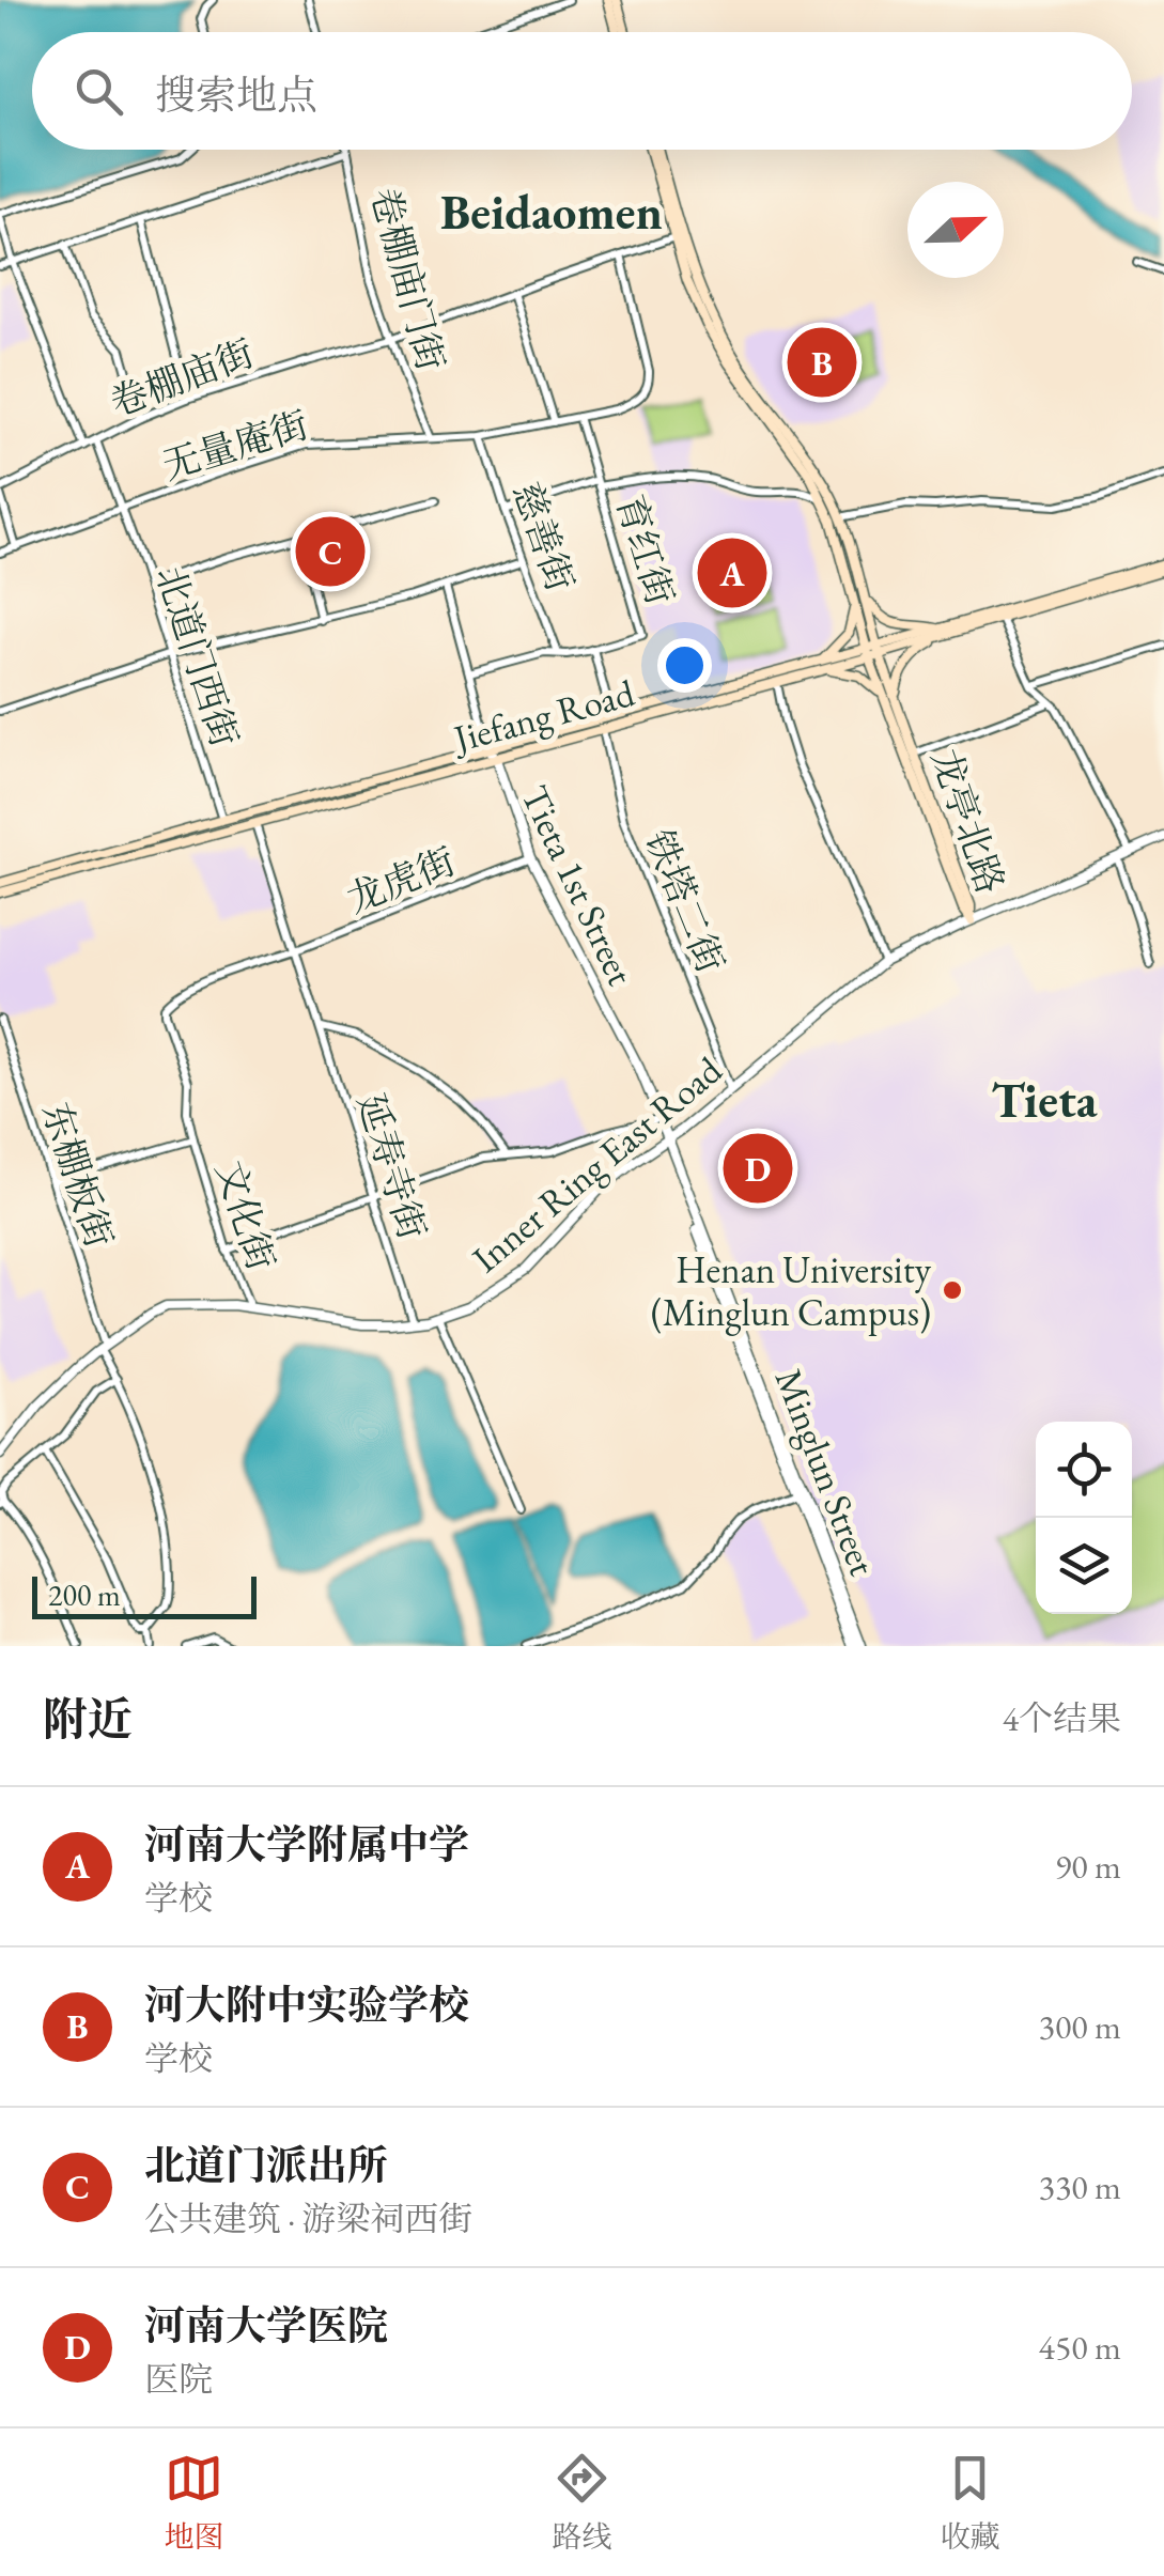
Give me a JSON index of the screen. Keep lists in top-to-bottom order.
{
  "streets": {
    "main road": ["Jiefang Road", "龙亭北路"],
    "street": [
      "卷棚庙门街",
      "卷棚庙街",
      "无量庵街",
      "慈善街",
      "育红街",
      "北道门西街",
      "龙虎街",
      "Tieta 1st Street",
      "铁塔二街",
      "Inner Ring East Road",
      "延寿寺街",
      "东棚板街",
      "文化街",
      "Minglun Street"
    ]
  },
  "crossings": [
    ["卷棚庙门街", "卷棚庙街"],
    ["卷棚庙门街", "无量庵街"],
    ["卷棚庙街", "北道门西街"],
    ["卷棚庙街", "龙亭北路"],
    ["无量庵街", "北道门西街"],
    ["慈善街", "育红街"],
    ["北道门西街", "Jiefang Road"],
    ["Jiefang Road", "龙亭北路"],
    ["Jiefang Road", "Tieta 1st Street"],
    ["Jiefang Road", "铁塔二街"],
    ["Jiefang Road", "延寿寺街"],
    ["龙亭北路", "Inner Ring East Road"],
    ["龙虎街", "Tieta 1st Street"],
    ["龙虎街", "延寿寺街"],
    ["龙虎街", "文化街"],
    ["Tieta 1st Street", "Inner Ring East Road"],
    ["Tieta 1st Street", "Minglun Street"],
    ["铁塔二街", "Inner Ring East Road"],
    ["Inner Ring East Road", "延寿寺街"],
    ["Inner Ring East Road", "东棚板街"],
    ["Inner Ring East Road", "文化街"],
    ["Inner Ring East Road", "Minglun Street"]
  ],
  "districts": ["Beidaomen", "Tieta"],
  "places": ["Henan University (Minglun Campus)"],
  "scale_bar": "200 m",
  "north": "right",
  "page": {
    "search": "搜索地点",
    "pins": [
      "B",
      "C",
      "A",
      "D"
    ],
    "scale": "200 m",
    "heading": ["附近", "4个结果"],
    "list": [
      {
        "mark": "A",
        "name": "河南大学附属中学",
        "note": "学校",
        "value": "90 m"
      },
      {
        "mark": "B",
        "name": "河大附中实验学校",
        "note": "学校",
        "value": "300 m"
      },
      {
        "mark": "C",
        "name": "北道门派出所",
        "note": "公共建筑 · 游梁祠西街",
        "value": "330 m"
      },
      {
        "mark": "D",
        "name": "河南大学医院",
        "note": "医院",
        "value": "450 m"
      }
    ],
    "nav": ["地图", "路线", "收藏"]
  }
}
